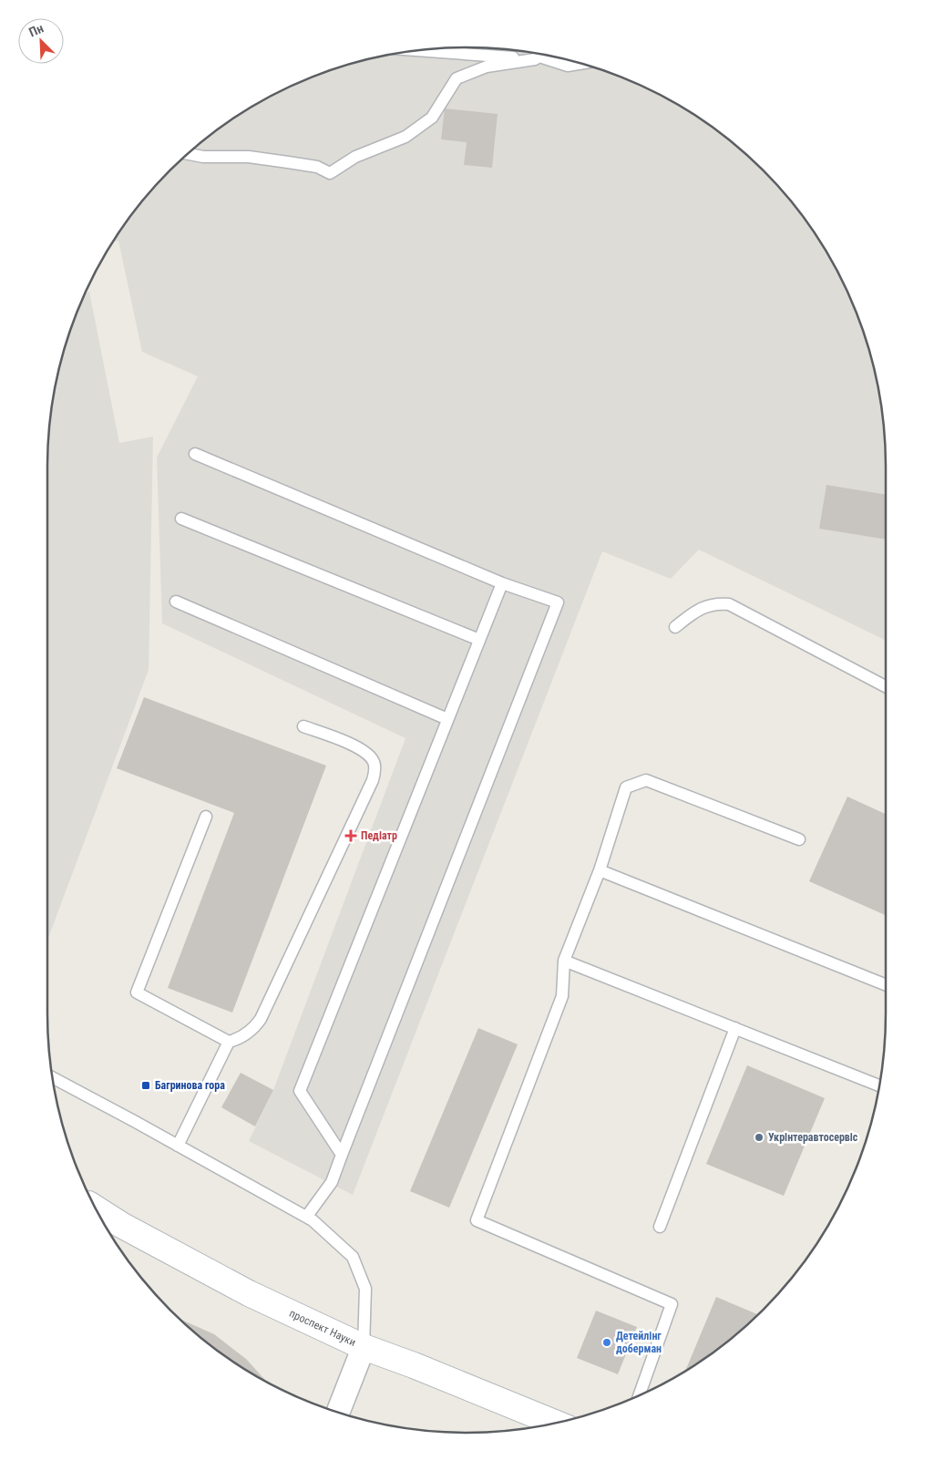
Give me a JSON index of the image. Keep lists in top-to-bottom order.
{
  "streets": {
    "main road": ["проспект Науки"]
  },
  "places": {
    "health": ["Педіатр"],
    "transit": ["Багринова гора"],
    "other": ["Укрінтеравтосервіс", "Детейлінг доберман"]
  },
  "north": "top left"
}
